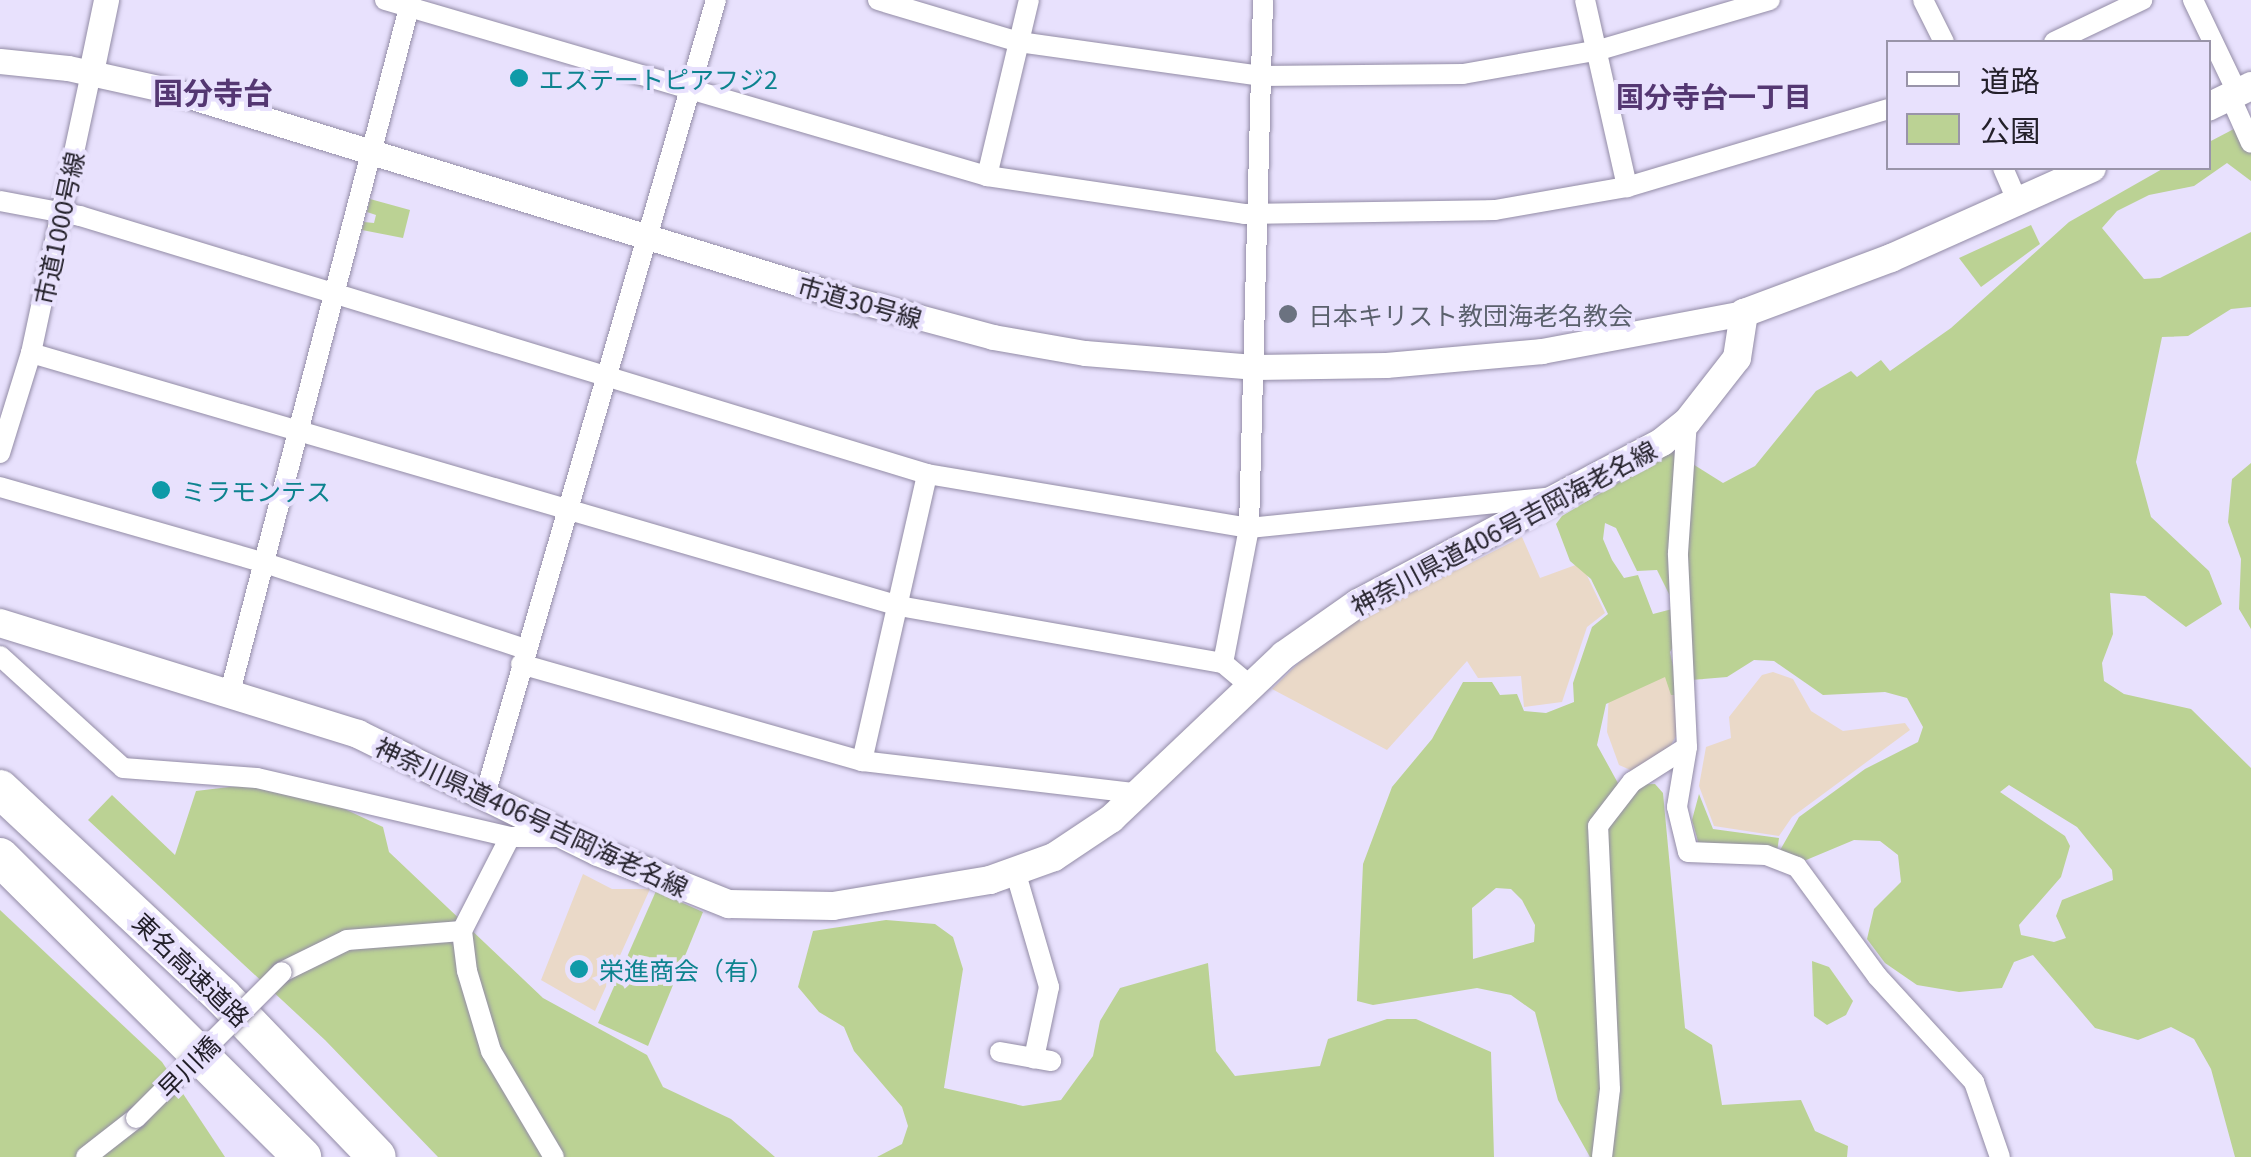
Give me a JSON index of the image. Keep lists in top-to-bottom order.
{
  "streets": {
    "highway": ["東名高速道路"],
    "main road": ["神奈川県道406号吉岡海老名線"],
    "street": ["市道1000号線", "市道30号線", "早川橋"]
  },
  "crossings": [
    ["市道1000号線", "市道30号線"],
    ["市道30号線", "神奈川県道406号吉岡海老名線"]
  ],
  "districts": ["国分寺台", "国分寺台一丁目"],
  "places": [
    "エステートピアフジ2",
    "日本キリスト教団海老名教会",
    "ミラモンテス",
    "栄進商会（有）"
  ],
  "legend": ["道路", "公園"]
}
